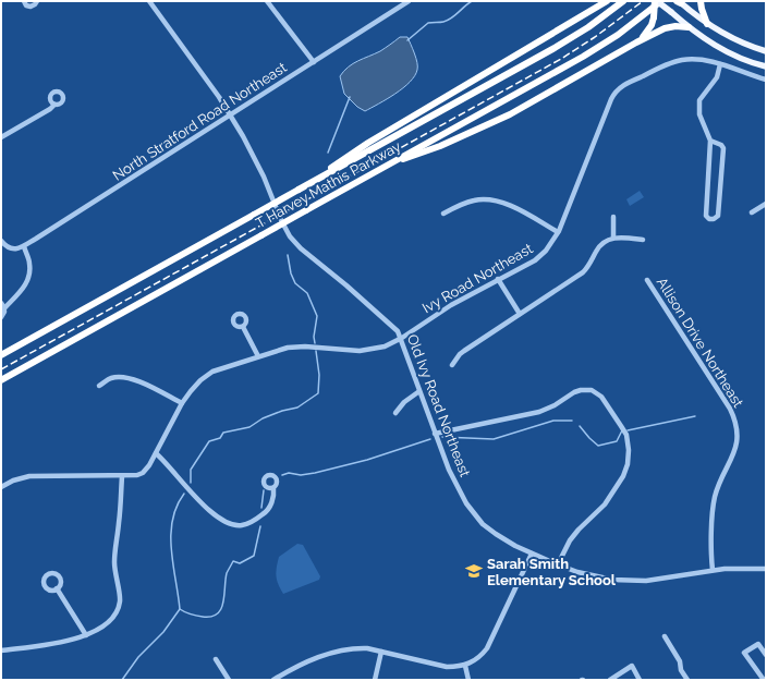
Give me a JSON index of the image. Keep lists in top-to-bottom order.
{
  "streets": {
    "highway": ["T Harvey Mathis Parkway"],
    "street": [
      "North Stratford Road Northeast",
      "Ivy Road Northeast",
      "Allison Drive Northeast",
      "Old Ivy Road Northeast"
    ]
  },
  "crossings": [
    ["North Stratford Road Northeast", "Old Ivy Road Northeast"],
    ["Ivy Road Northeast", "Old Ivy Road Northeast"],
    ["Allison Drive Northeast", "Old Ivy Road Northeast"]
  ],
  "places": {
    "school or university": ["Sarah Smith Elementary School"]
  }
}
